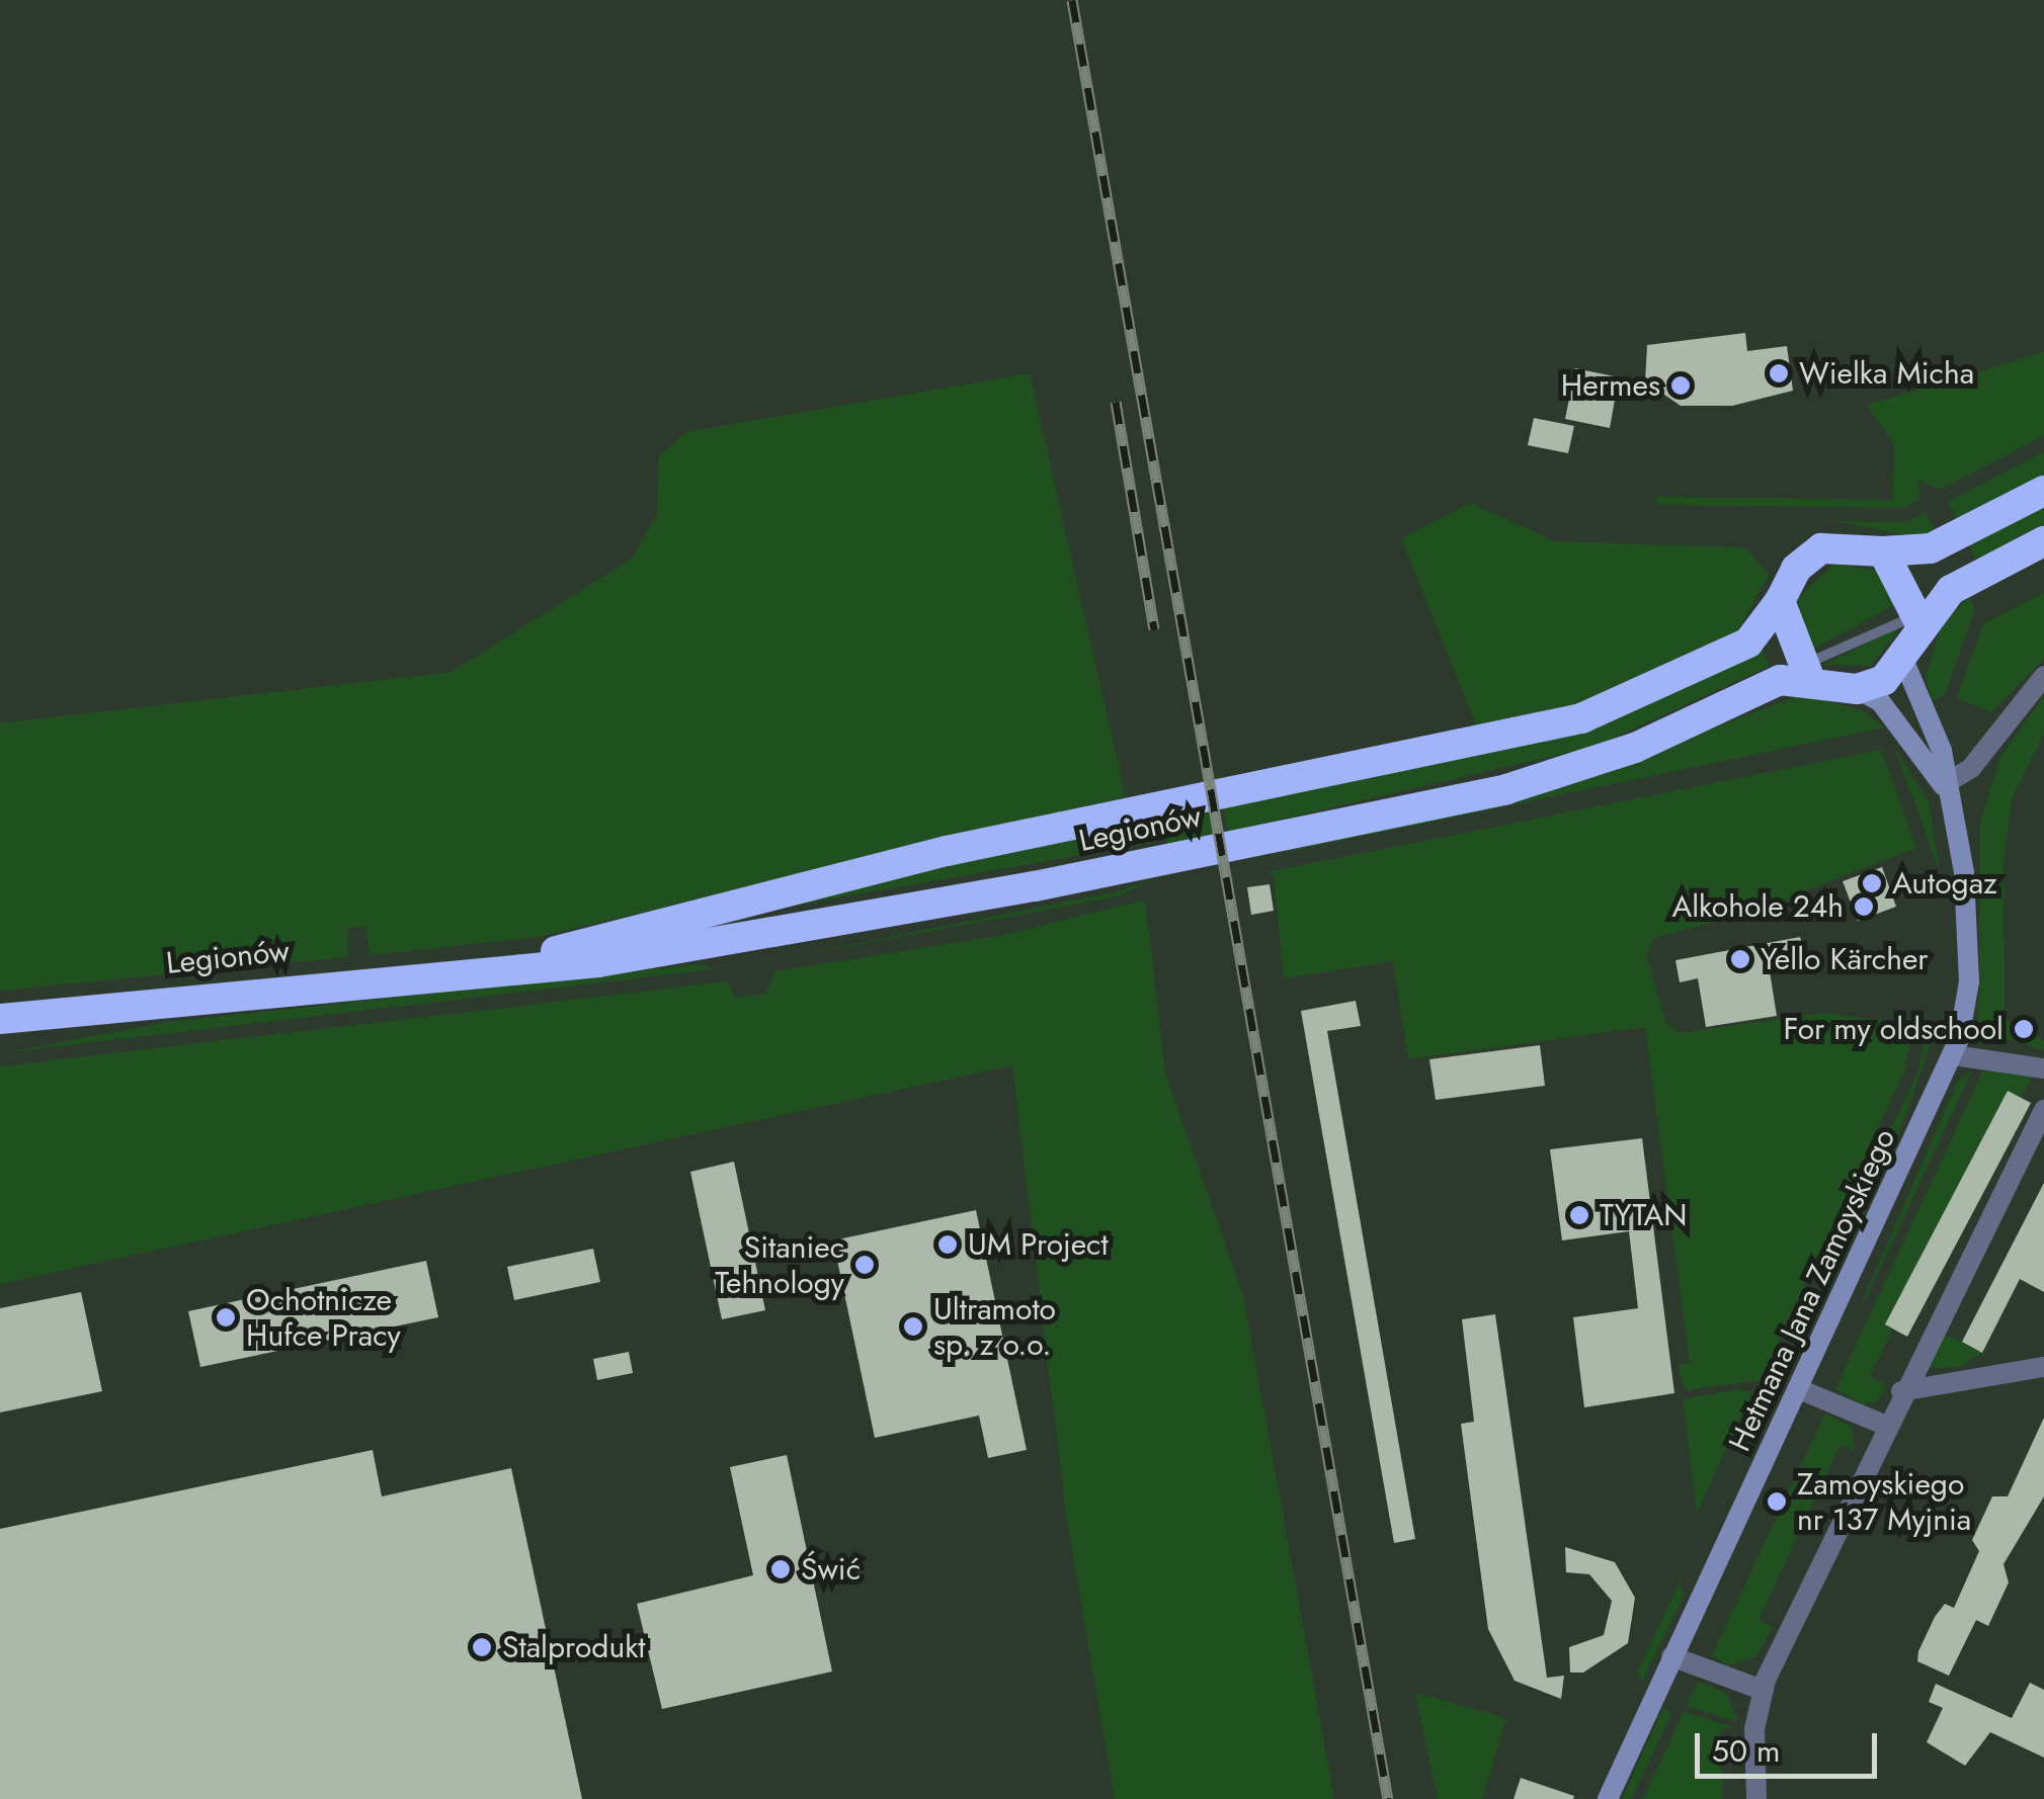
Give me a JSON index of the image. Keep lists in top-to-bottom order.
{
  "streets": {
    "highway": ["Legionów"],
    "street": ["Hetmana Jana Zamoyskiego"]
  },
  "places": [
    "Wielka Micha",
    "Hermes",
    "Autogaz",
    "Alkohole 24h",
    "Yello Kärcher",
    "For my oldschool",
    "TYTAN",
    "UM Project",
    "Sitaniec Tehnology",
    "Ochotnicze Hufce Pracy",
    "Ultramoto sp. z o.o.",
    "Zamoyskiego nr 137 Myjnia",
    "Świć",
    "Stalprodukt"
  ],
  "scale_bar": "50 m"
}
